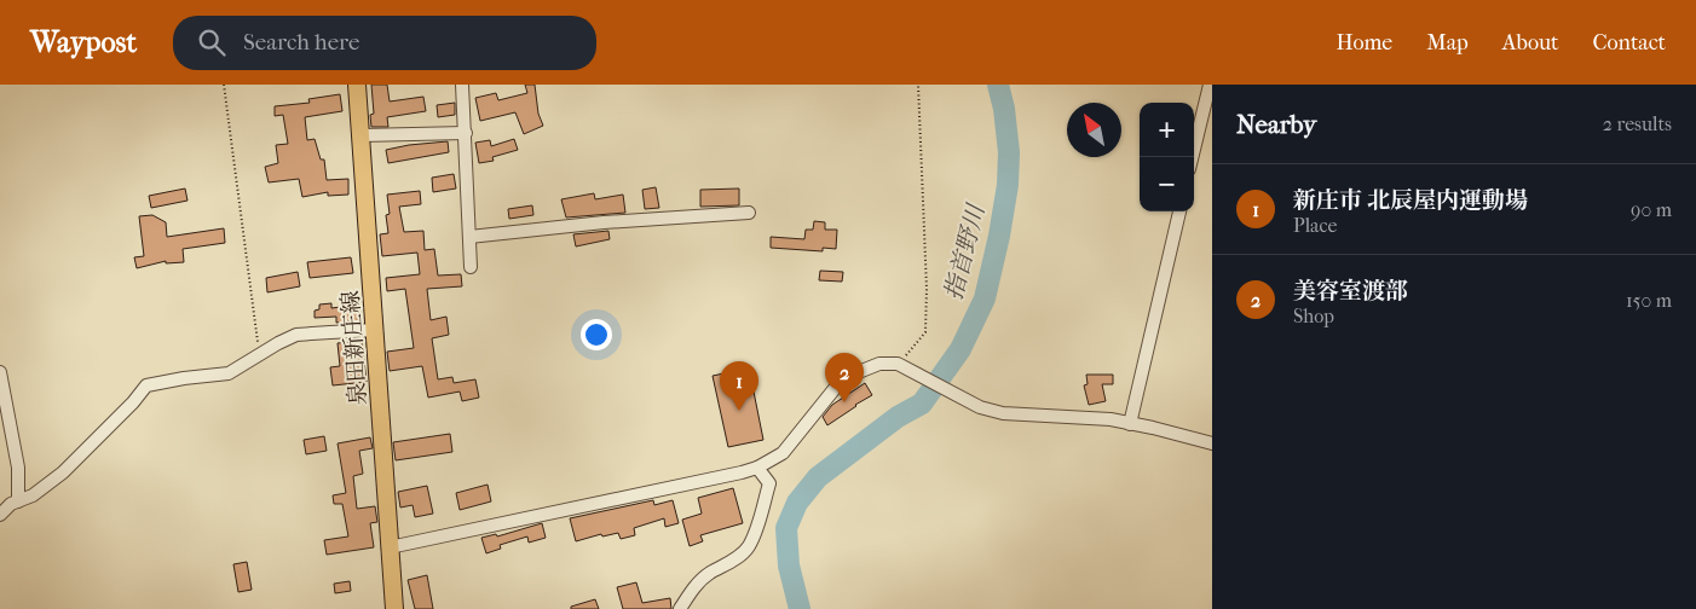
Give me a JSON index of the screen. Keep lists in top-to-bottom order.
{
  "streets": {
    "main road": ["泉田新庄線"]
  },
  "water": ["指首野川"],
  "north": "top left",
  "page": {
    "header": "Waypost",
    "search": "Search here",
    "nav": [
      "Home",
      "Map",
      "About",
      "Contact"
    ],
    "heading": ["Nearby", "2 results"],
    "map_buttons": ["+", "−"],
    "list": [
      {
        "mark": "1",
        "name": "新庄市 北辰屋内運動場",
        "note": "Place",
        "value": "90 m"
      },
      {
        "mark": "2",
        "name": "美容室渡部",
        "note": "Shop",
        "value": "150 m"
      }
    ],
    "pins": ["2", "1"]
  }
}
